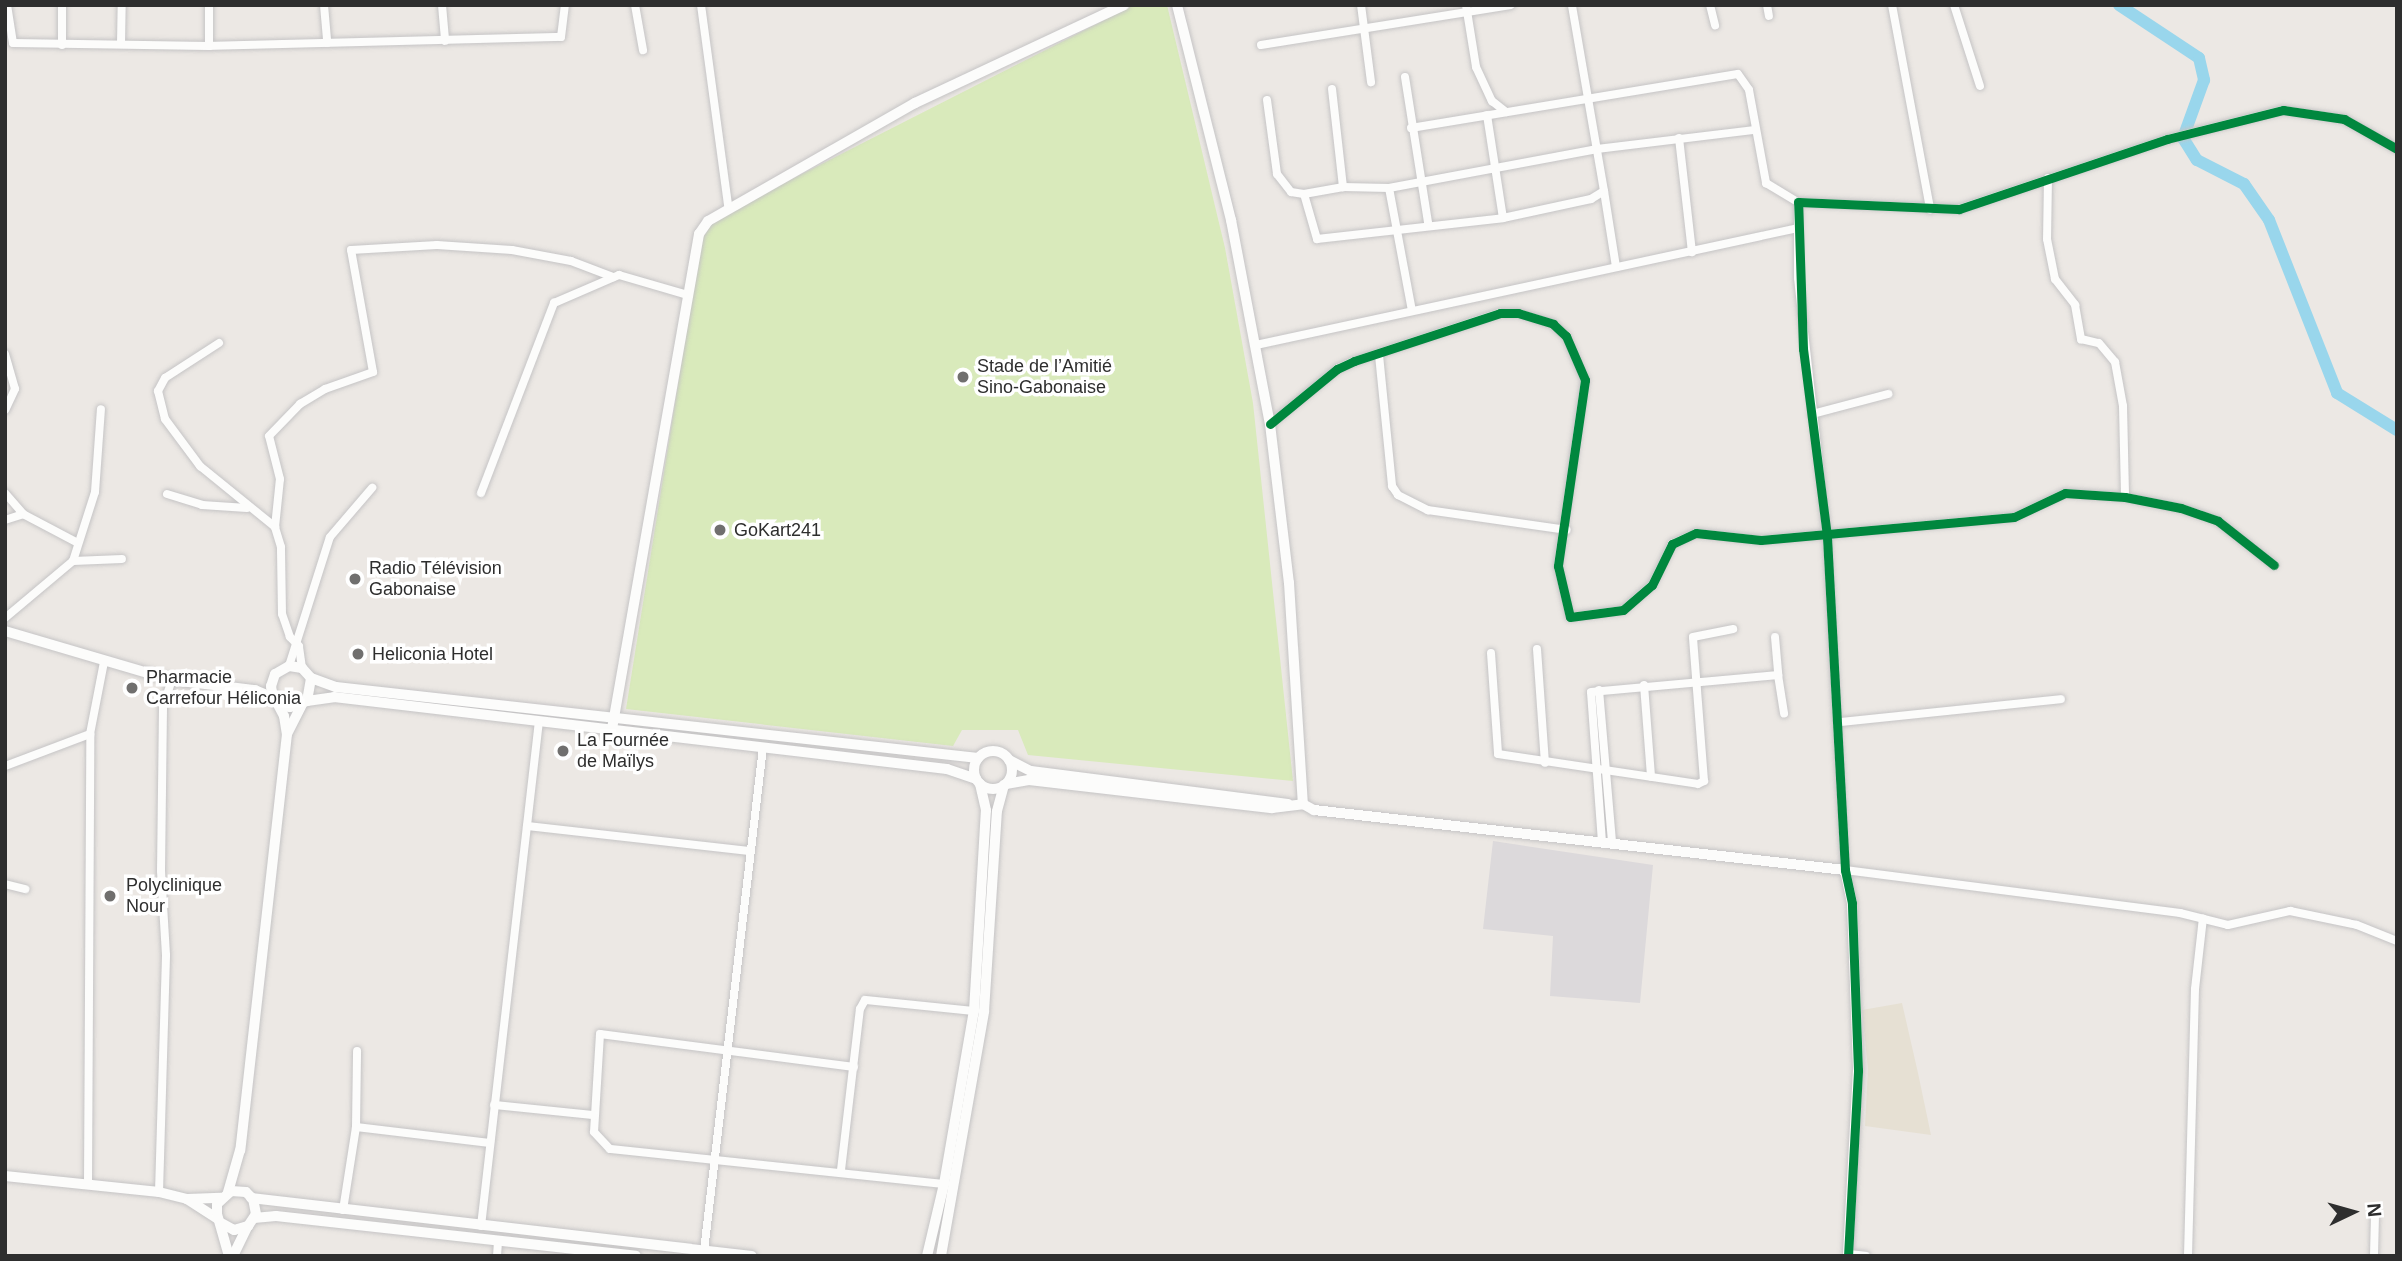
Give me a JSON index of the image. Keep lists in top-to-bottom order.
{
  "places": [
    "Stade de l’Amitié Sino-Gabonaise",
    "GoKart241",
    "Radio Télévision Gabonaise",
    "Heliconia Hotel",
    "Pharmacie Carrefour Héliconia",
    "La Fournée de Maïlys",
    "Polyclinique Nour"
  ],
  "north": "right"
}
